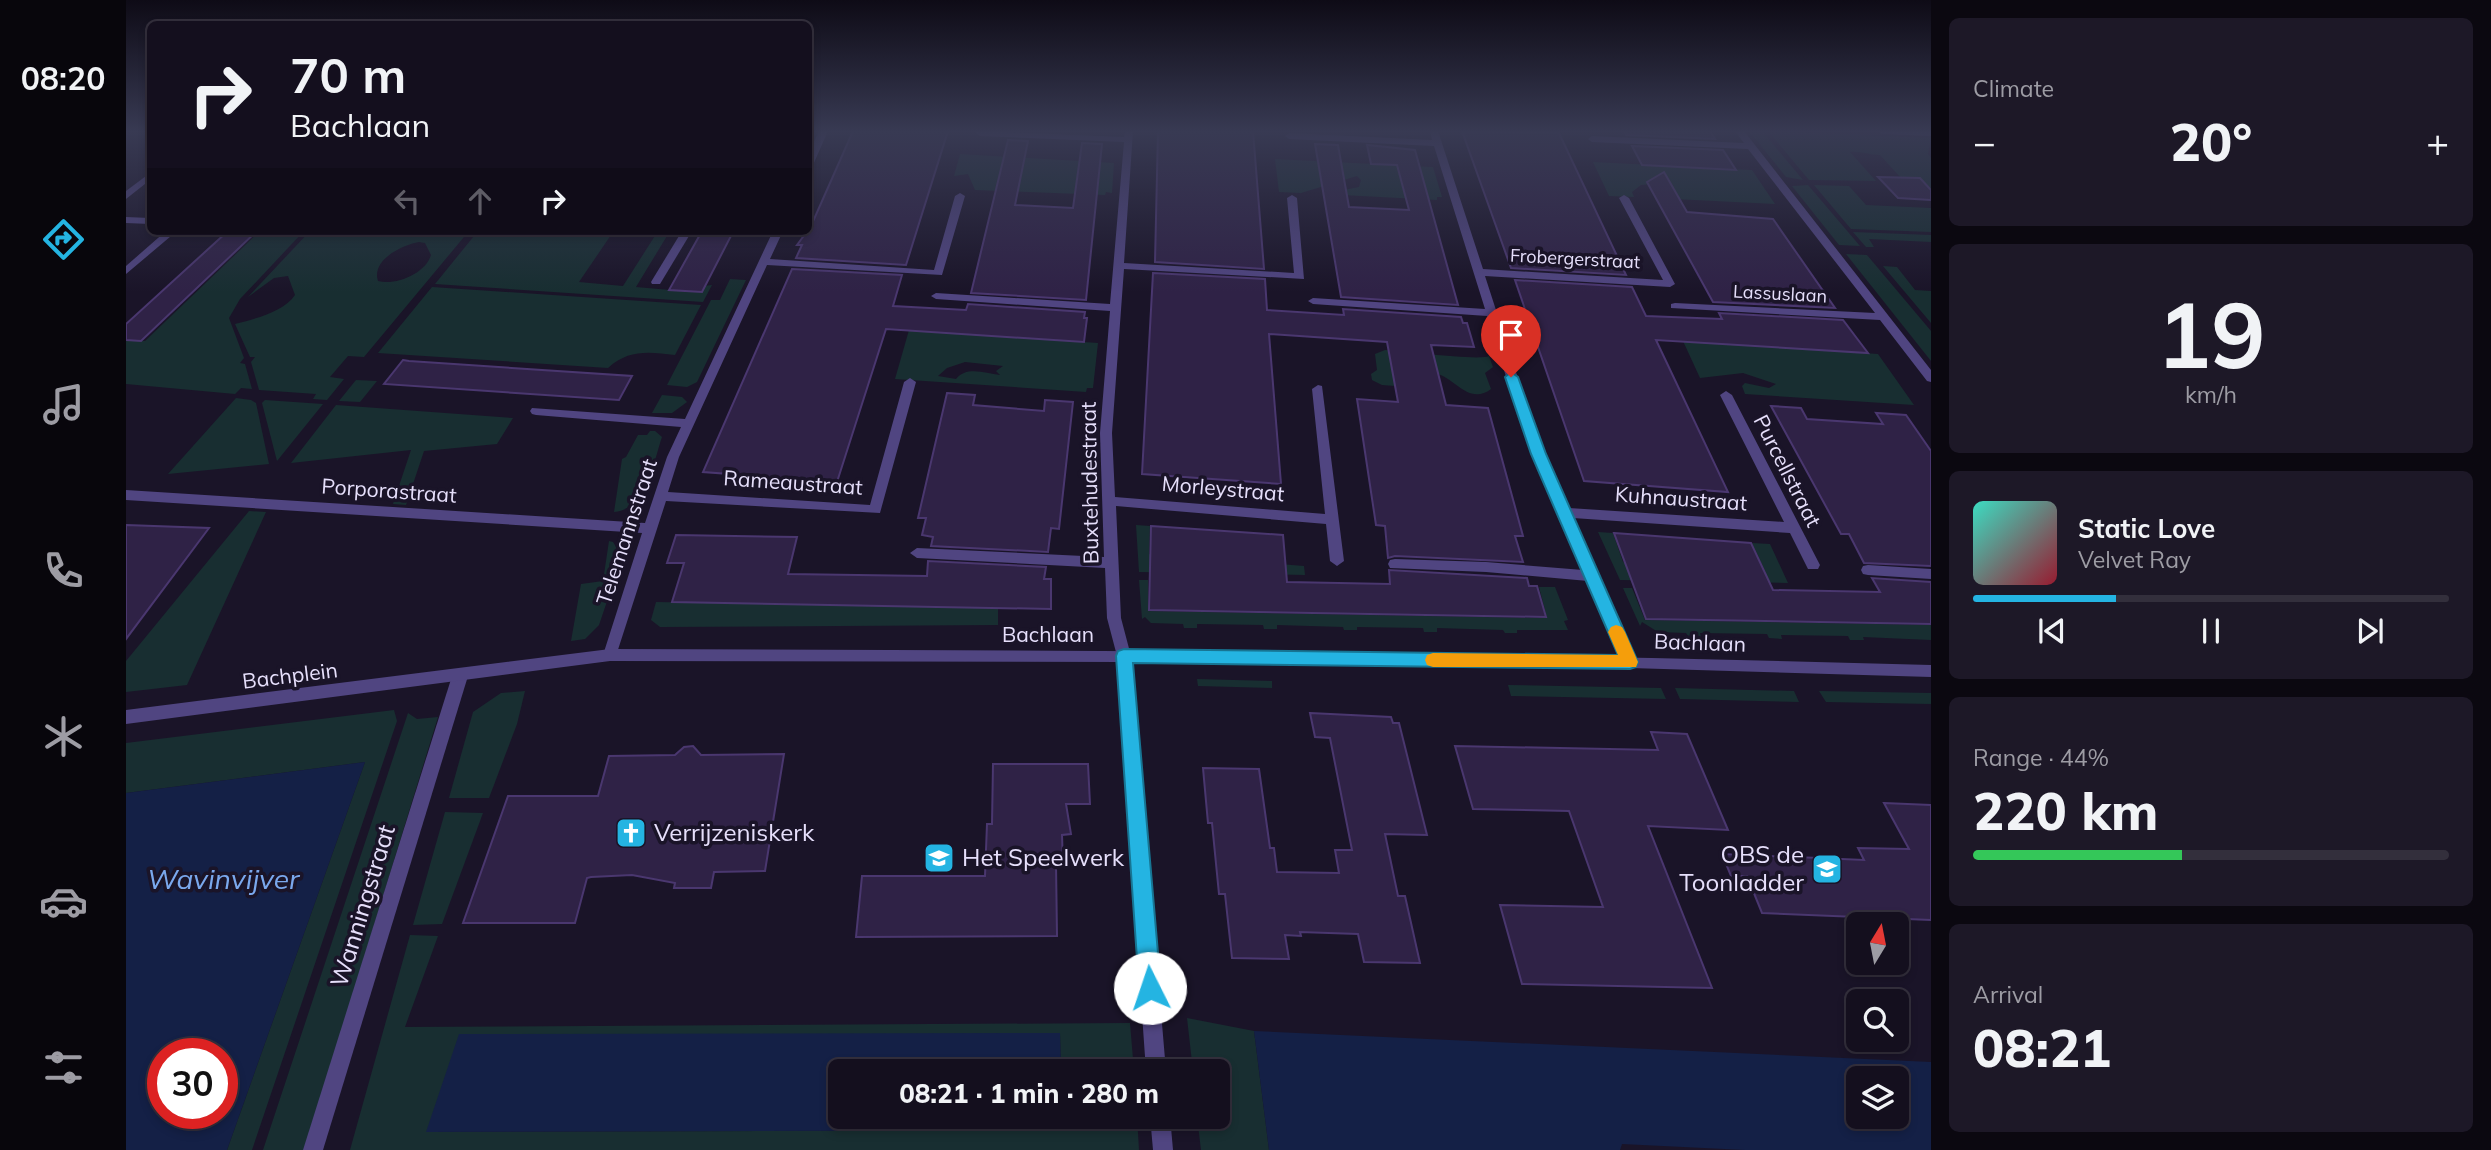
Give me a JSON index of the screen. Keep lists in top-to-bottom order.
{
  "streets": {
    "street": [
      "Frobergerstraat",
      "Lassuslaan",
      "Purcellstraat",
      "Rameaustraat",
      "Buxtehudestraat",
      "Morleystraat",
      "Porporastraat",
      "Kuhnaustraat",
      "Telemannstraat",
      "Bachlaan",
      "Bachplein",
      "Wanningstraat"
    ]
  },
  "crossings": [
    ["Purcellstraat", "Kuhnaustraat"],
    ["Rameaustraat", "Telemannstraat"],
    ["Buxtehudestraat", "Morleystraat"],
    ["Buxtehudestraat", "Bachlaan"],
    ["Porporastraat", "Telemannstraat"],
    ["Telemannstraat", "Bachlaan"],
    ["Bachlaan", "Bachplein"],
    ["Bachlaan", "Wanningstraat"],
    ["Bachplein", "Wanningstraat"]
  ],
  "water": ["Wavinvijver"],
  "places": {
    "church": ["Verrijzeniskerk"],
    "school or university": ["Het Speelwerk", "OBS de Toonladder"]
  },
  "north": "top",
  "page": {
    "tabs": "08:20",
    "tile": [
      "Climate",
      ["19", "km/h"],
      ["Range · 44%", "220 km"],
      ["Arrival", "08:21"]
    ],
    "turn": ["70 m", "Bachlaan"],
    "heat": ["−", "20°", "+"],
    "song": ["Static Love", "Velvet Ray"],
    "limit": "30",
    "trip": "08:21 · 1 min · 280 m"
  }
}
